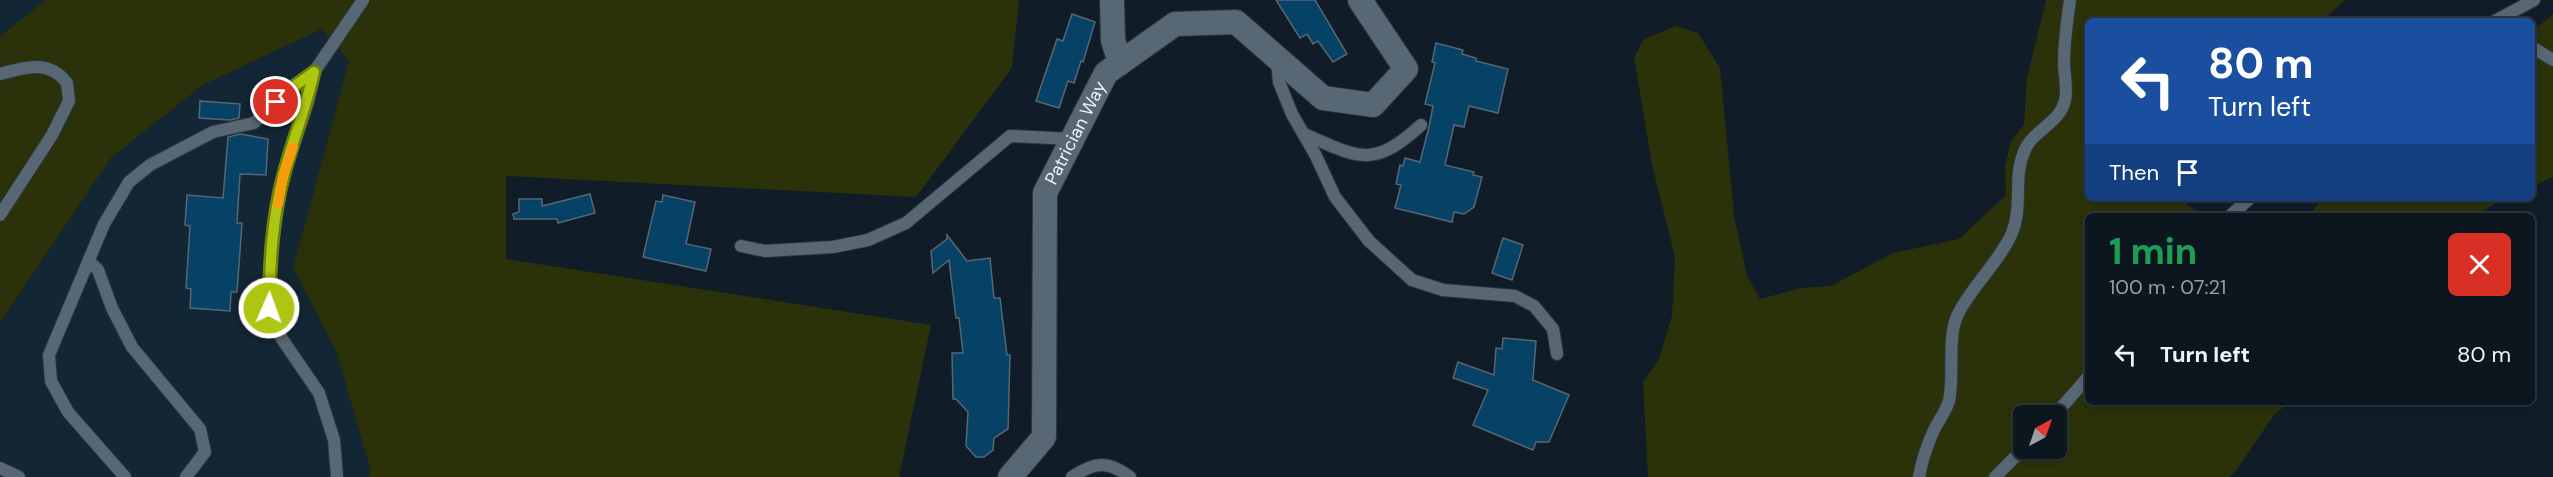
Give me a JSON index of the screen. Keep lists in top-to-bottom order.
{
  "streets": {
    "street": ["Patrician Way"]
  },
  "north": "top right",
  "page": {
    "turn": ["80 m", "Turn left"],
    "then": "Then",
    "heading": ["1 min", "100 m · 07:21"],
    "list": [
      {
        "name": "Turn left",
        "value": "80 m"
      }
    ]
  }
}
